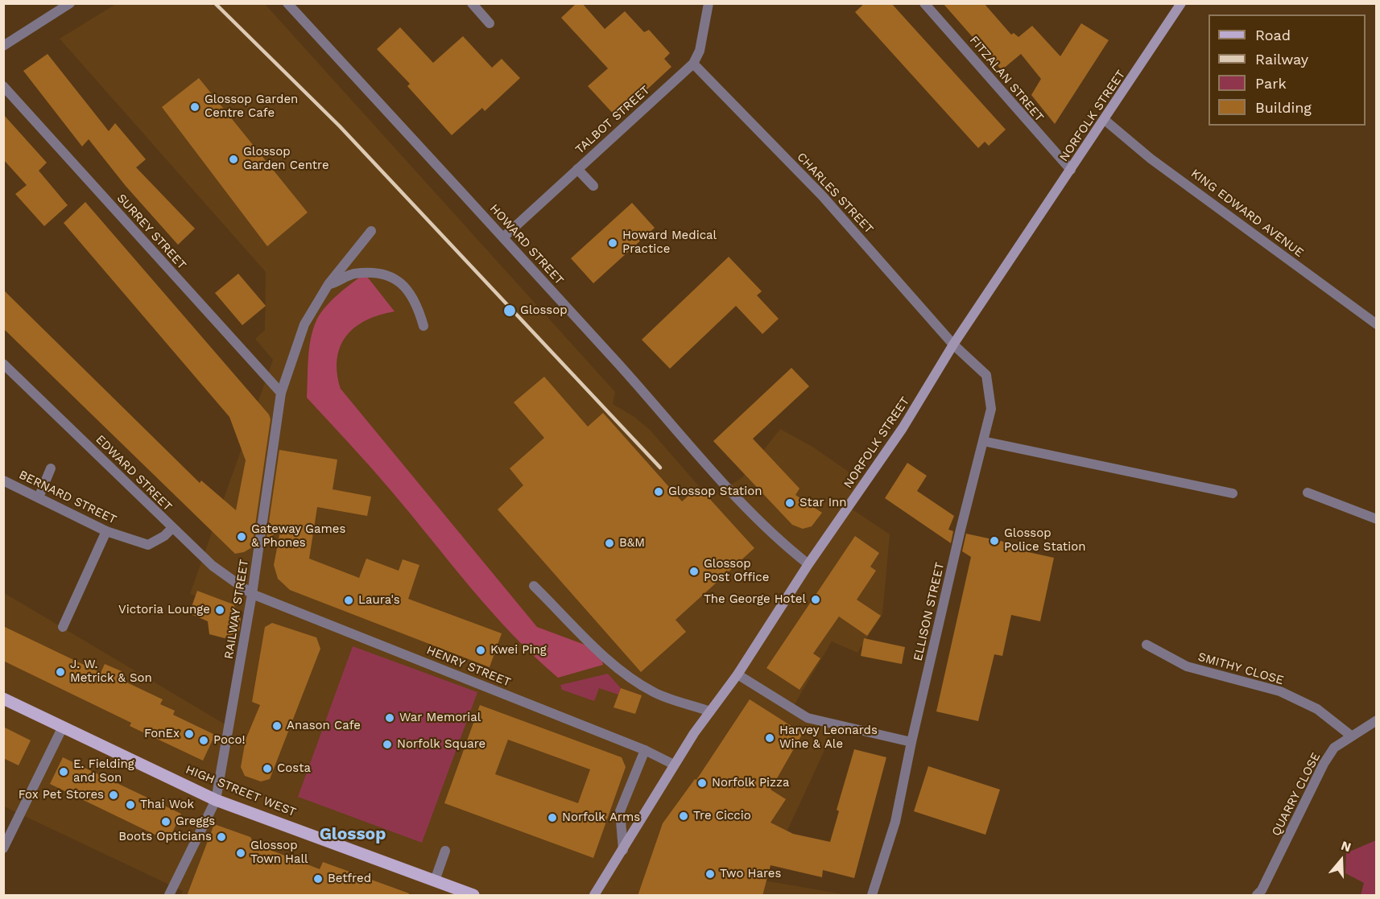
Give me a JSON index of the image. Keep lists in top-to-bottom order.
{
  "streets": {
    "main road": ["NORFOLK STREET", "HIGH STREET WEST"],
    "street": [
      "FITZALAN STREET",
      "TALBOT STREET",
      "CHARLES STREET",
      "KING EDWARD AVENUE",
      "SURREY STREET",
      "HOWARD STREET",
      "EDWARD STREET",
      "BERNARD STREET",
      "RAILWAY STREET",
      "ELLISON STREET",
      "HENRY STREET",
      "SMITHY CLOSE",
      "QUARRY CLOSE"
    ]
  },
  "crossings": [
    ["FITZALAN STREET", "NORFOLK STREET"],
    ["NORFOLK STREET", "CHARLES STREET"],
    ["NORFOLK STREET", "KING EDWARD AVENUE"],
    ["NORFOLK STREET", "HOWARD STREET"],
    ["NORFOLK STREET", "ELLISON STREET"],
    ["NORFOLK STREET", "HENRY STREET"],
    ["TALBOT STREET", "CHARLES STREET"],
    ["TALBOT STREET", "HOWARD STREET"],
    ["CHARLES STREET", "ELLISON STREET"],
    ["SURREY STREET", "RAILWAY STREET"],
    ["EDWARD STREET", "BERNARD STREET"],
    ["EDWARD STREET", "RAILWAY STREET"],
    ["EDWARD STREET", "HENRY STREET"],
    ["RAILWAY STREET", "HENRY STREET"],
    ["RAILWAY STREET", "HIGH STREET WEST"],
    ["SMITHY CLOSE", "QUARRY CLOSE"]
  ],
  "districts": ["Glossop"],
  "places": [
    "Glossop Garden Centre Cafe",
    "Glossop Garden Centre",
    "Howard Medical Practice",
    "Glossop",
    "Glossop Station",
    "Star Inn",
    "Gateway Games & Phones",
    "Glossop Police Station",
    "B&M",
    "Glossop Post Office",
    "The George Hotel",
    "Laura's",
    "Victoria Lounge",
    "Kwei Ping",
    "J. W. Metrick & Son",
    "War Memorial",
    "Anason Cafe",
    "FonEx",
    "Harvey Leonards Wine & Ale",
    "Poco!",
    "Norfolk Square",
    "Costa",
    "E. Fielding and Son",
    "Norfolk Pizza",
    "Fox Pet Stores",
    "Thai Wok",
    "Tre Ciccio",
    "Norfolk Arms",
    "Greggs",
    "Boots Opticians",
    "Glossop Town Hall",
    "Two Hares",
    "Betfred"
  ],
  "legend": [
    "Road",
    "Railway",
    "Park",
    "Building"
  ],
  "north": "top"
}
